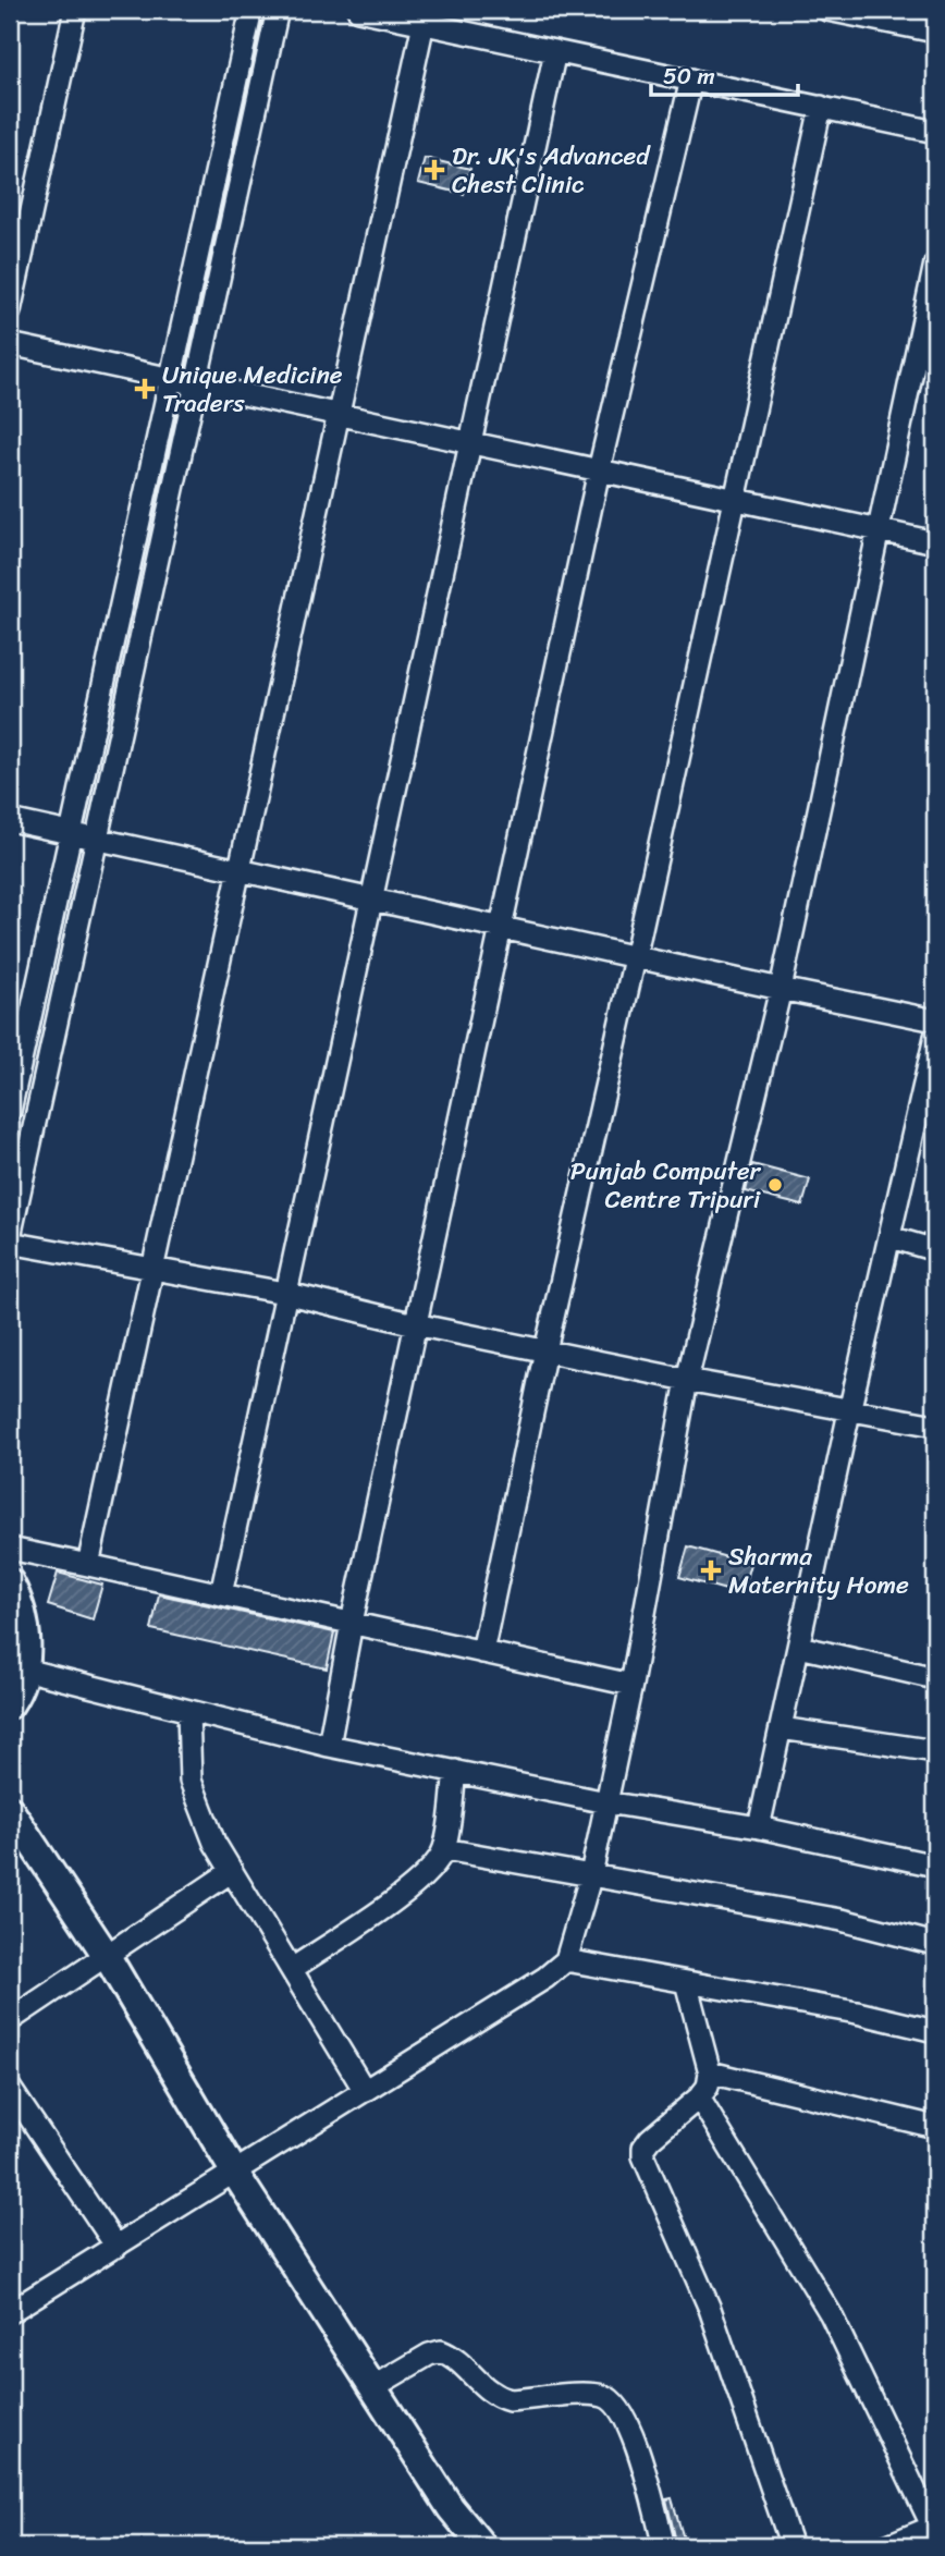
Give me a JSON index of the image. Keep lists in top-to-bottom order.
{
  "places": {
    "health": ["Dr. JK's Advanced Chest Clinic", "Unique Medicine Traders", "Sharma Maternity Home"],
    "other": ["Punjab Computer Centre Tripuri"]
  },
  "scale_bar": "50 m"
}
